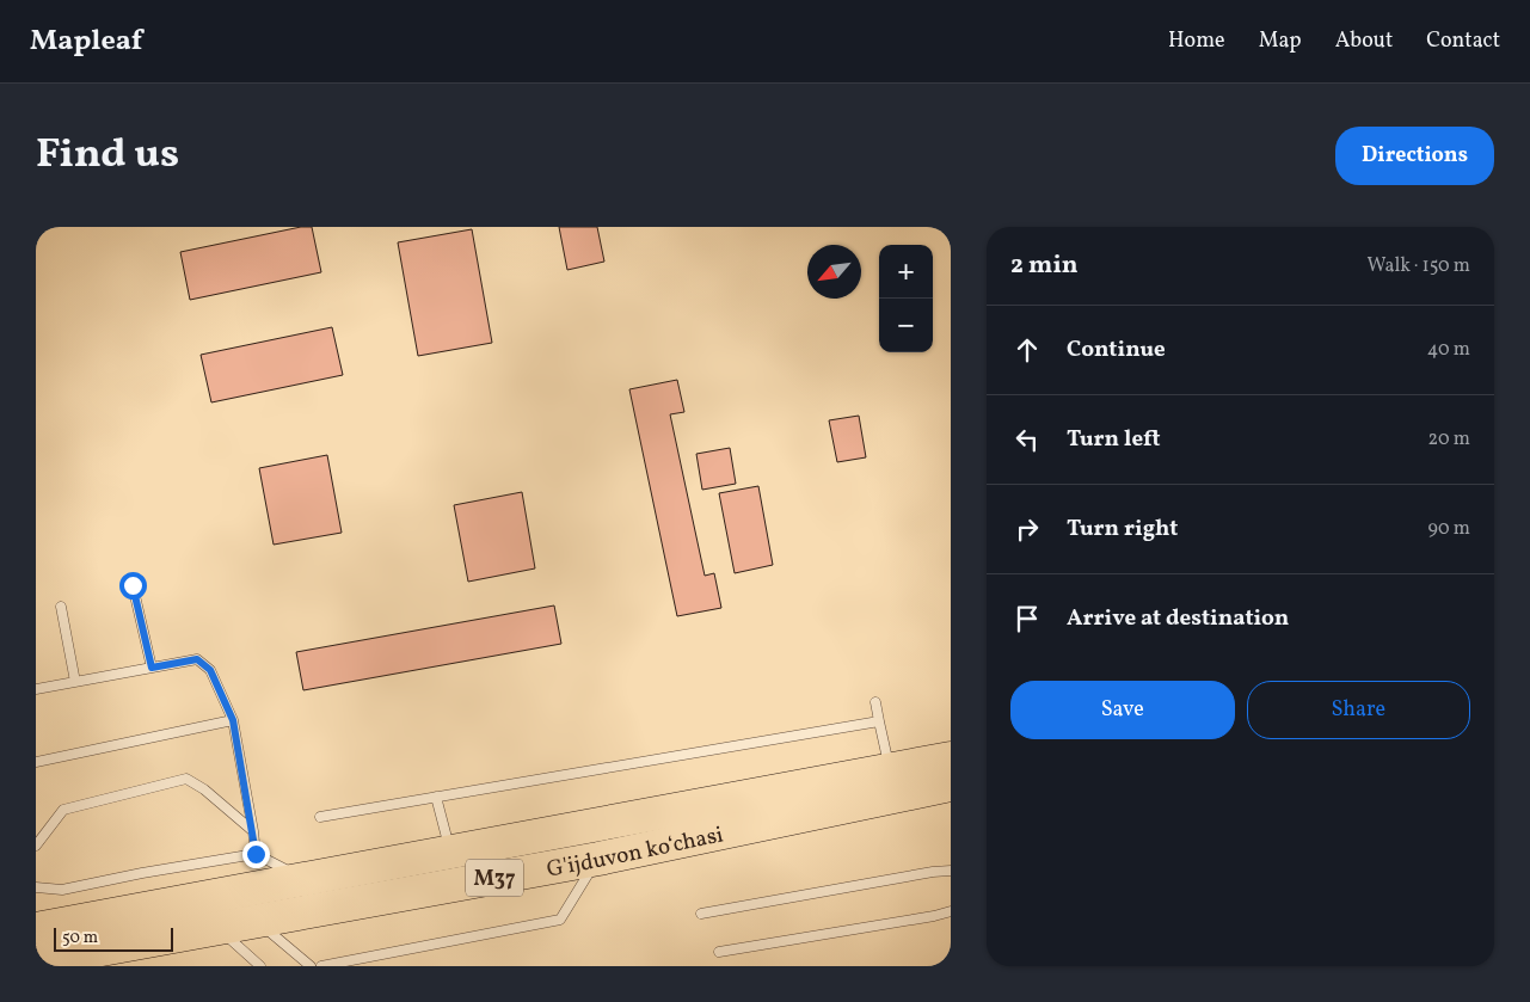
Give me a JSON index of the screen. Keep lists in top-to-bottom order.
{
  "streets": {
    "highway": ["G'ijduvon ko‘chasi", "M37"]
  },
  "scale_bar": "50 m",
  "north": "bottom left",
  "page": {
    "header": "Mapleaf",
    "nav": [
      "Home",
      "Map",
      "About",
      "Contact"
    ],
    "title": "Find us",
    "buttons": [
      "Directions",
      ["Save", "Share"]
    ],
    "heading": ["2 min", "Walk · 150 m"],
    "map_buttons": ["+", "−"],
    "list": [
      ["Continue", "40 m"],
      ["Turn left", "20 m"],
      ["Turn right", "90 m"],
      "Arrive at destination"
    ],
    "scale": "50 m"
  }
}
